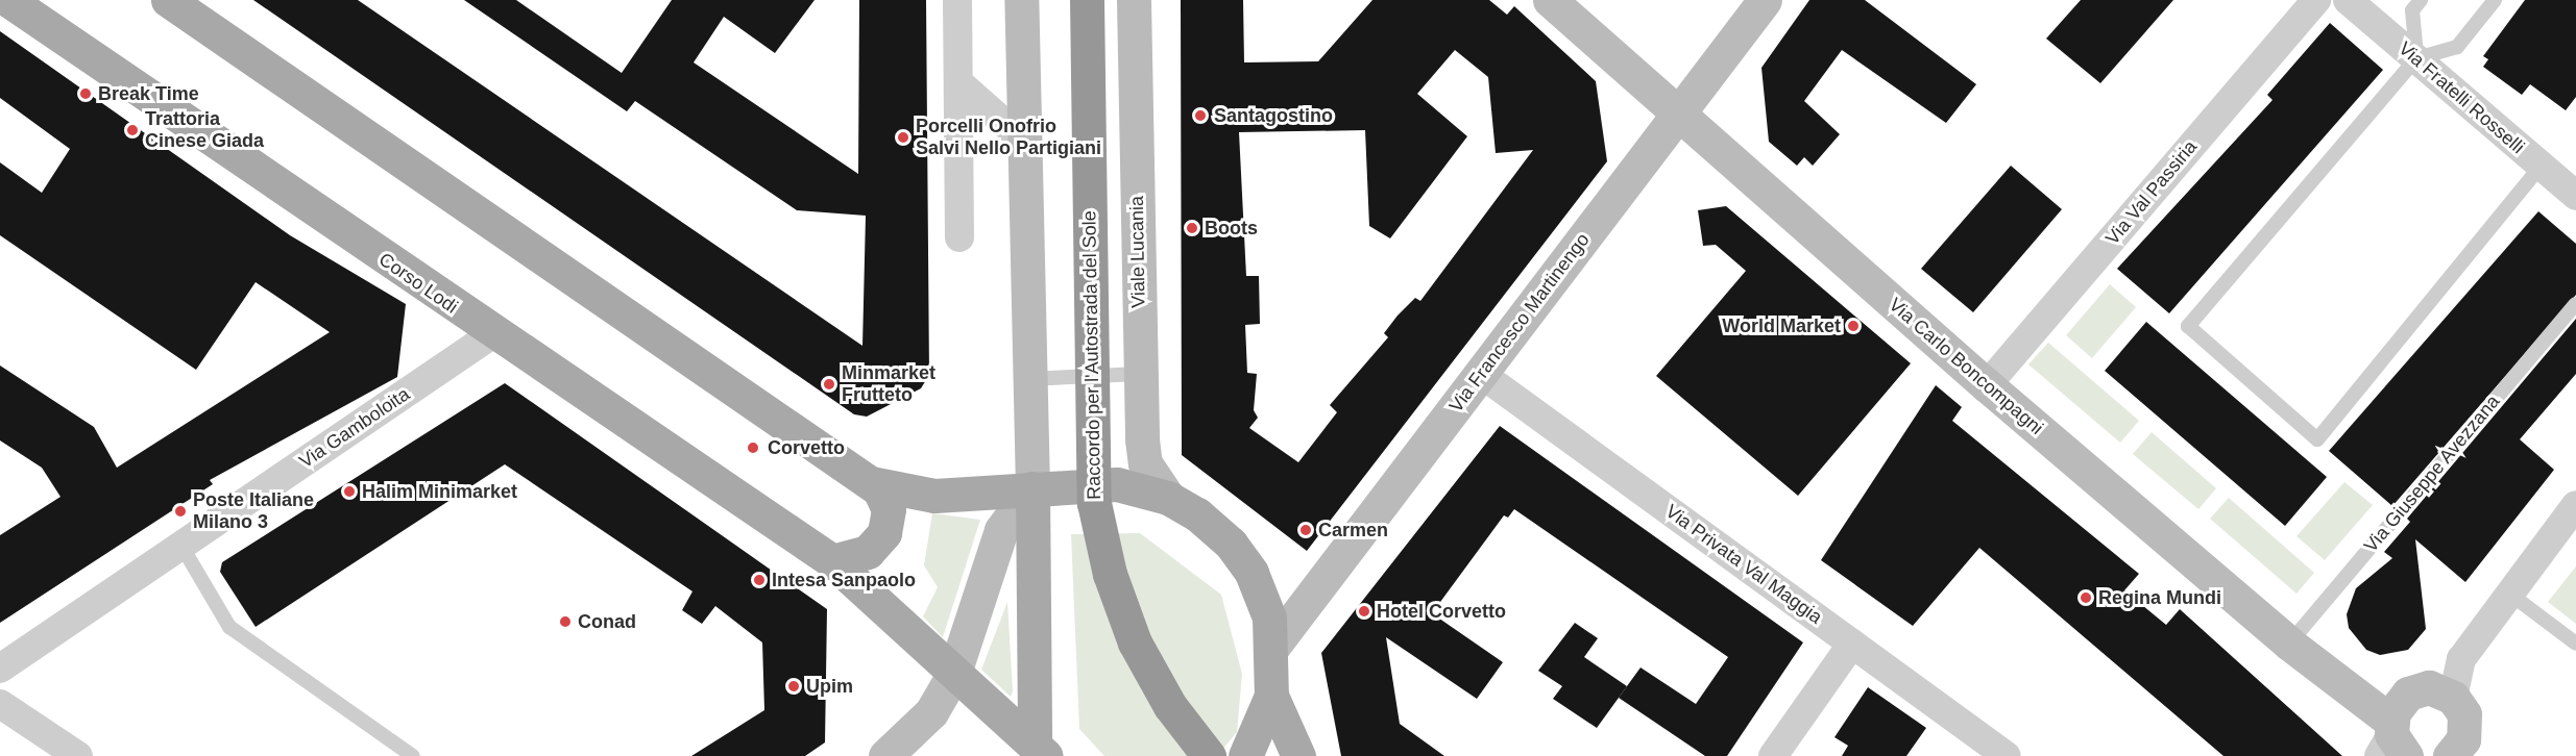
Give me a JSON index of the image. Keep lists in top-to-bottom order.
{
  "streets": {
    "highway": ["Raccordo per l'Autostrada del Sole"],
    "main road": ["Corso Lodi"],
    "street": [
      "Via Fratelli Rosselli",
      "Via Val Passiria",
      "Viale Lucania",
      "Via Francesco Martinengo",
      "Via Carlo Boncompagni",
      "Via Gamboloita",
      "Via Privata Val Maggia"
    ],
    "lane": ["Via Giuseppe Avezzana"]
  },
  "crossings": [
    ["Via Val Passiria", "Via Carlo Boncompagni"],
    ["Corso Lodi", "Via Gamboloita"],
    ["Via Francesco Martinengo", "Via Carlo Boncompagni"],
    ["Via Francesco Martinengo", "Via Privata Val Maggia"],
    ["Via Carlo Boncompagni", "Via Giuseppe Avezzana"]
  ],
  "places": [
    "Break Time",
    "Santagostino",
    "Trattoria Cinese Giada",
    "Porcelli Onofrio Salvi Nello Partigiani",
    "Boots",
    "World Market",
    "Minmarket Frutteto",
    "Corvetto",
    "Halim Minimarket",
    "Poste Italiane Milano 3",
    "Carmen",
    "Intesa Sanpaolo",
    "Regina Mundi",
    "Hotel Corvetto",
    "Conad",
    "Upim"
  ]
}
